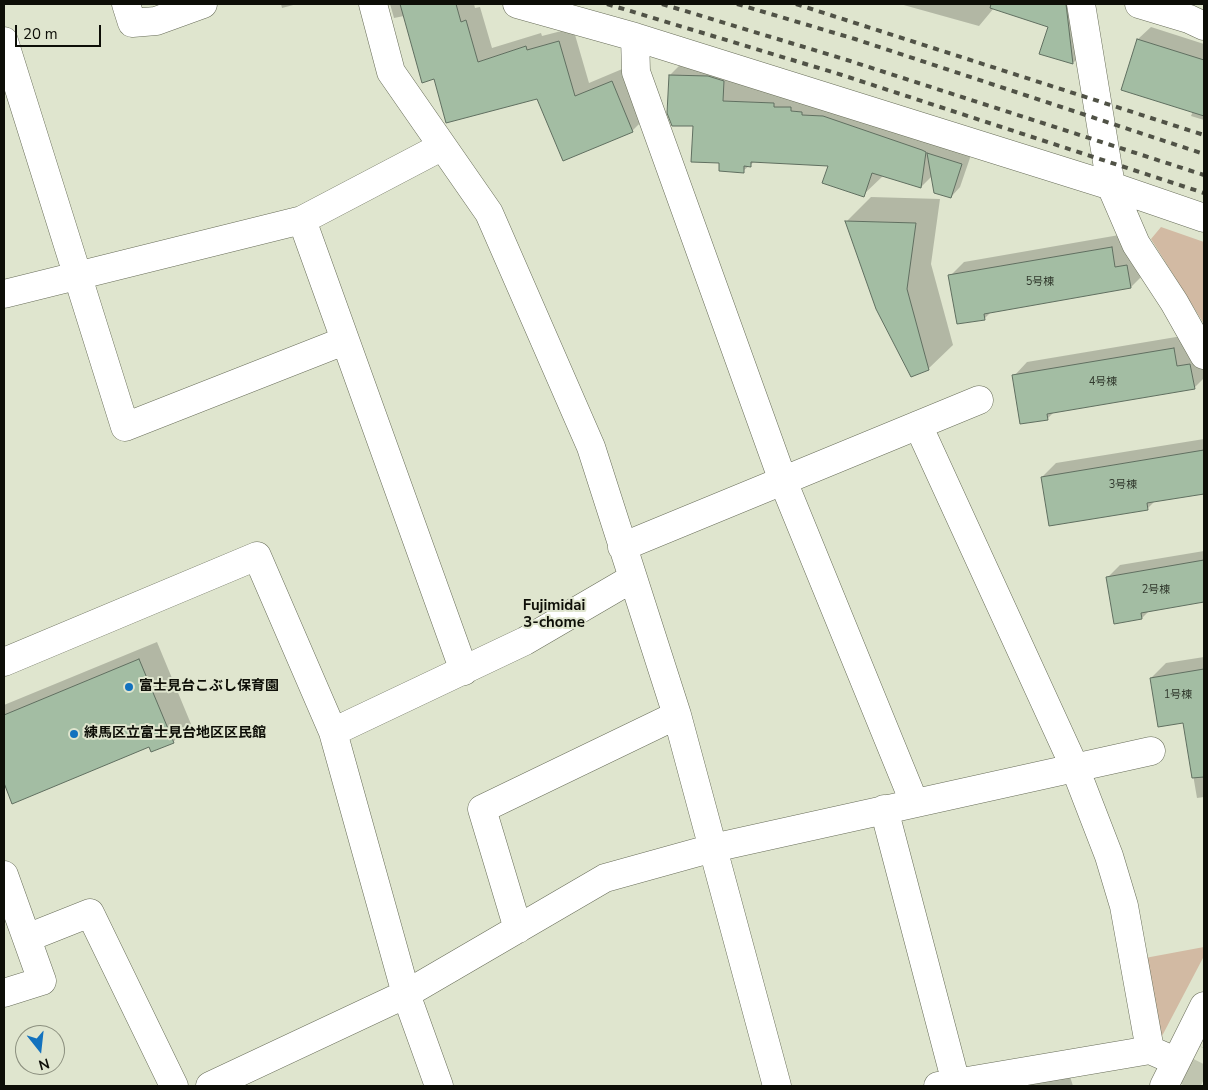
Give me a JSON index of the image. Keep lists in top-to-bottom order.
{
  "districts": ["Fujimidai 3-chome"],
  "places": ["富士見台こぶし保育園", "練馬区立富士見台地区区民館"],
  "house_numbers": [
    "5号棟",
    "4号棟",
    "3号棟",
    "2号棟",
    "1号棟"
  ],
  "scale_bar": "20 m",
  "north": "bottom"
}
